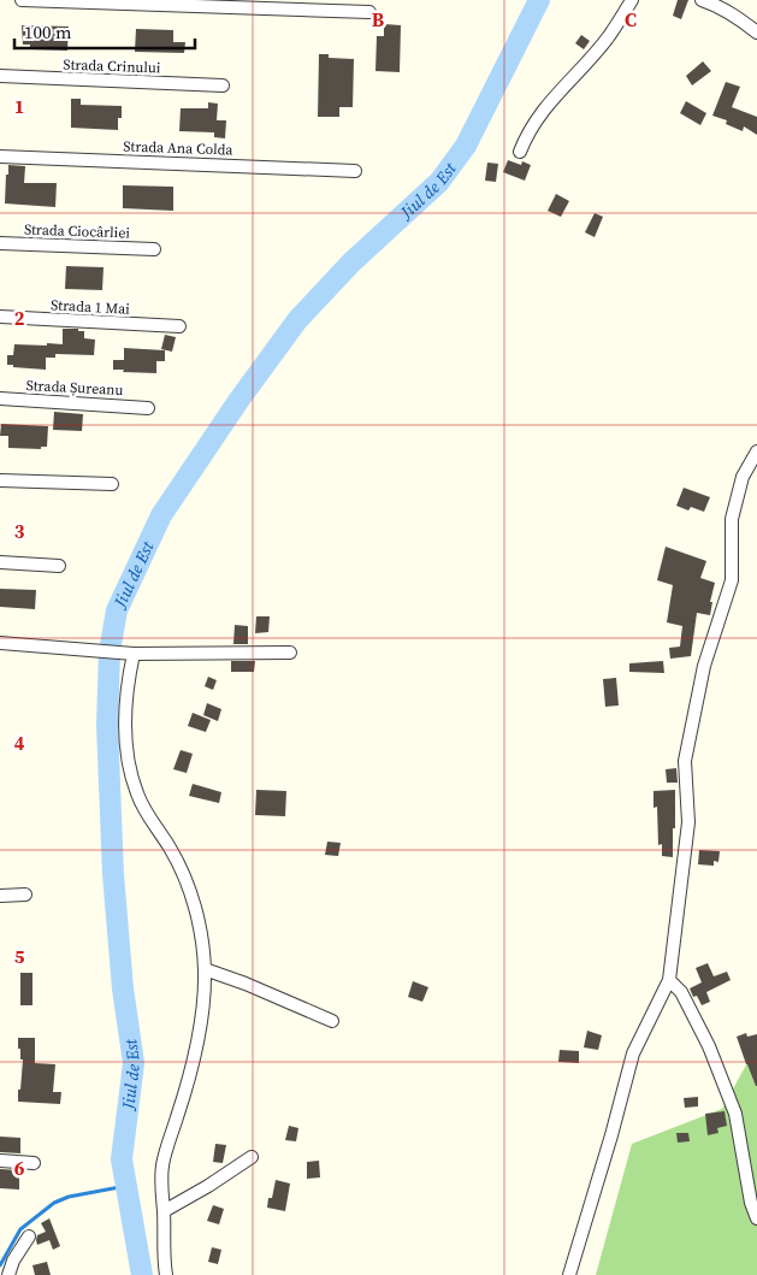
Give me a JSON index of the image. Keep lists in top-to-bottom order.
{
  "streets": {
    "street": [
      "Strada Crinului",
      "Strada Ana Colda",
      "Strada Ciocârliei",
      "Strada 1 Mai",
      "Strada Șureanu"
    ]
  },
  "water": ["Jiul de Est"],
  "scale_bar": "100 m",
  "grid": {
    "columns": ["B", "C"],
    "rows": [
      "1",
      "2",
      "3",
      "4",
      "5",
      "6"
    ]
  }
}
